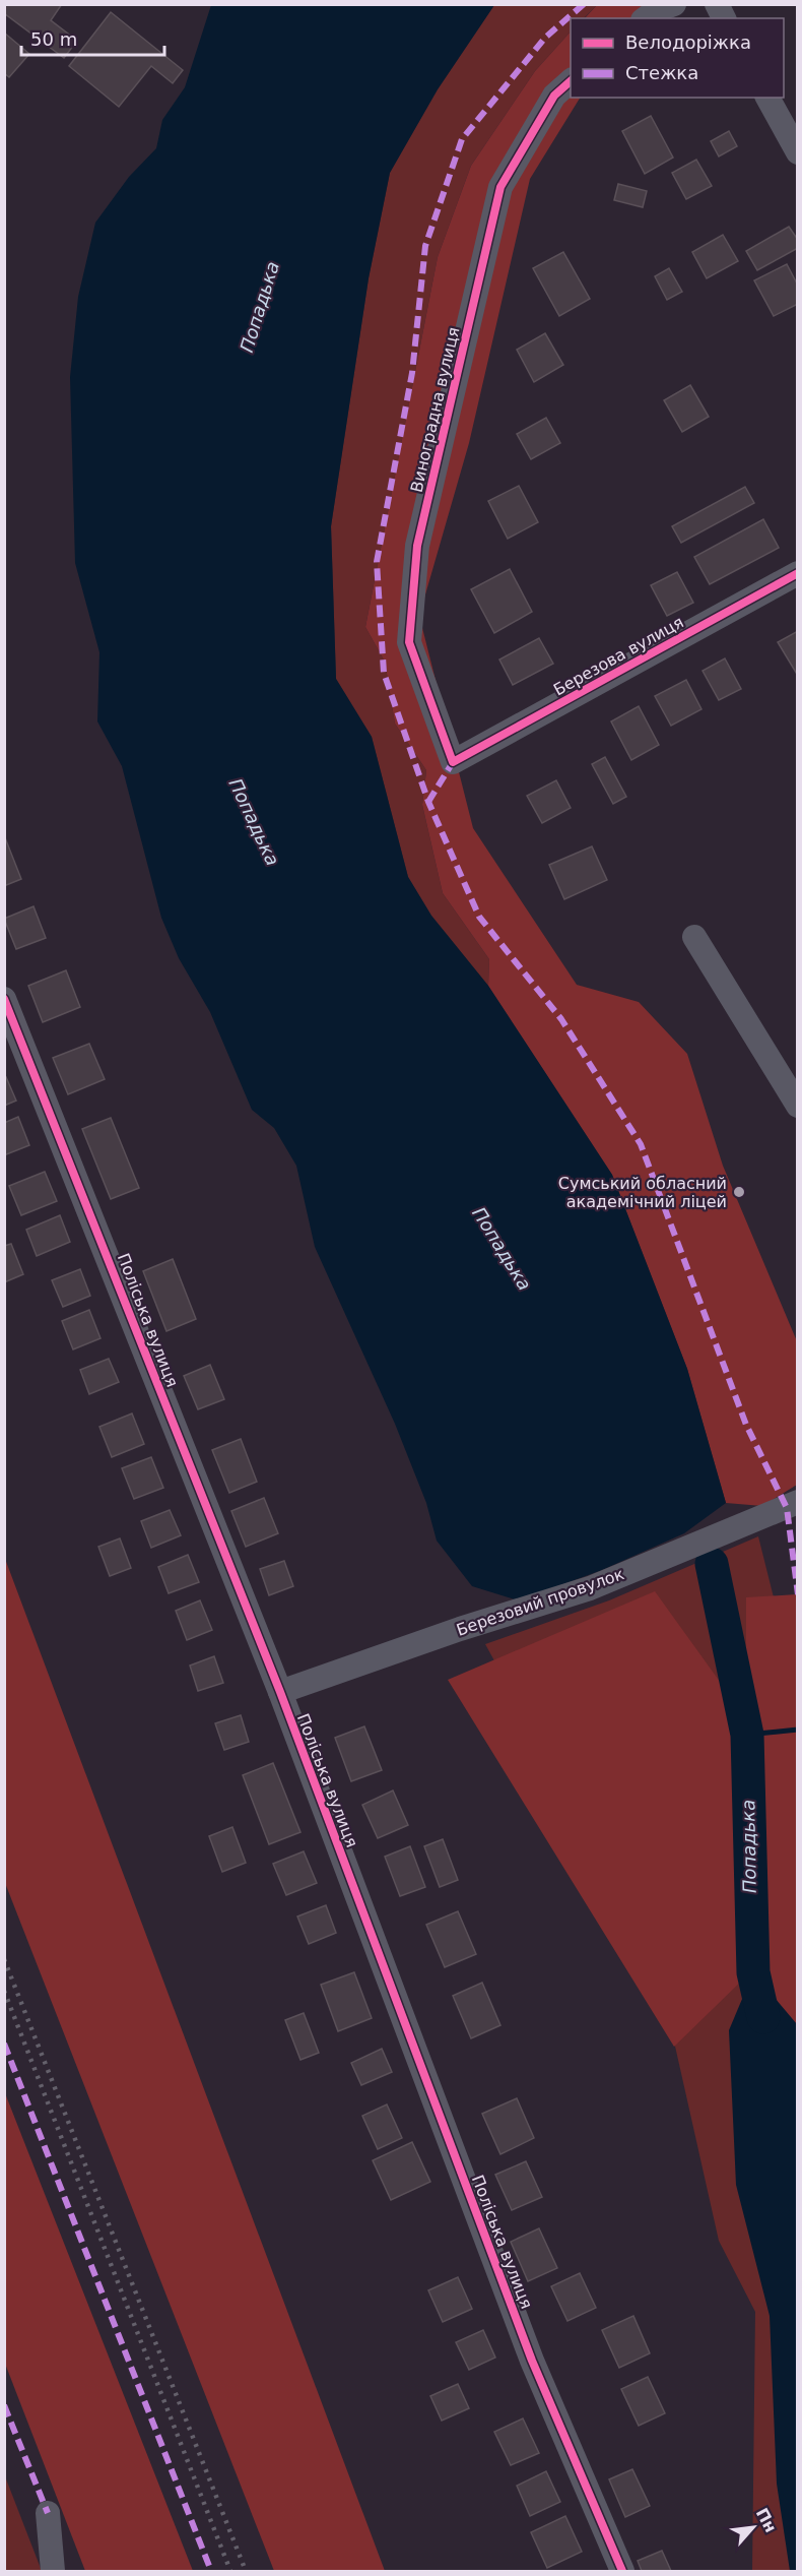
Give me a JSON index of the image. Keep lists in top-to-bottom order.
{
  "streets": {
    "street": [
      "Виноградна вулиця",
      "Березова вулиця",
      "Поліська вулиця",
      "Березовий провулок"
    ]
  },
  "crossings": [
    ["Виноградна вулиця", "Березова вулиця"],
    ["Поліська вулиця", "Березовий провулок"]
  ],
  "water": ["Попадька"],
  "places": ["Сумський обласний академічний ліцей"],
  "legend": ["Велодоріжка", "Стежка"],
  "scale_bar": "50 m",
  "north": "top right"
}
